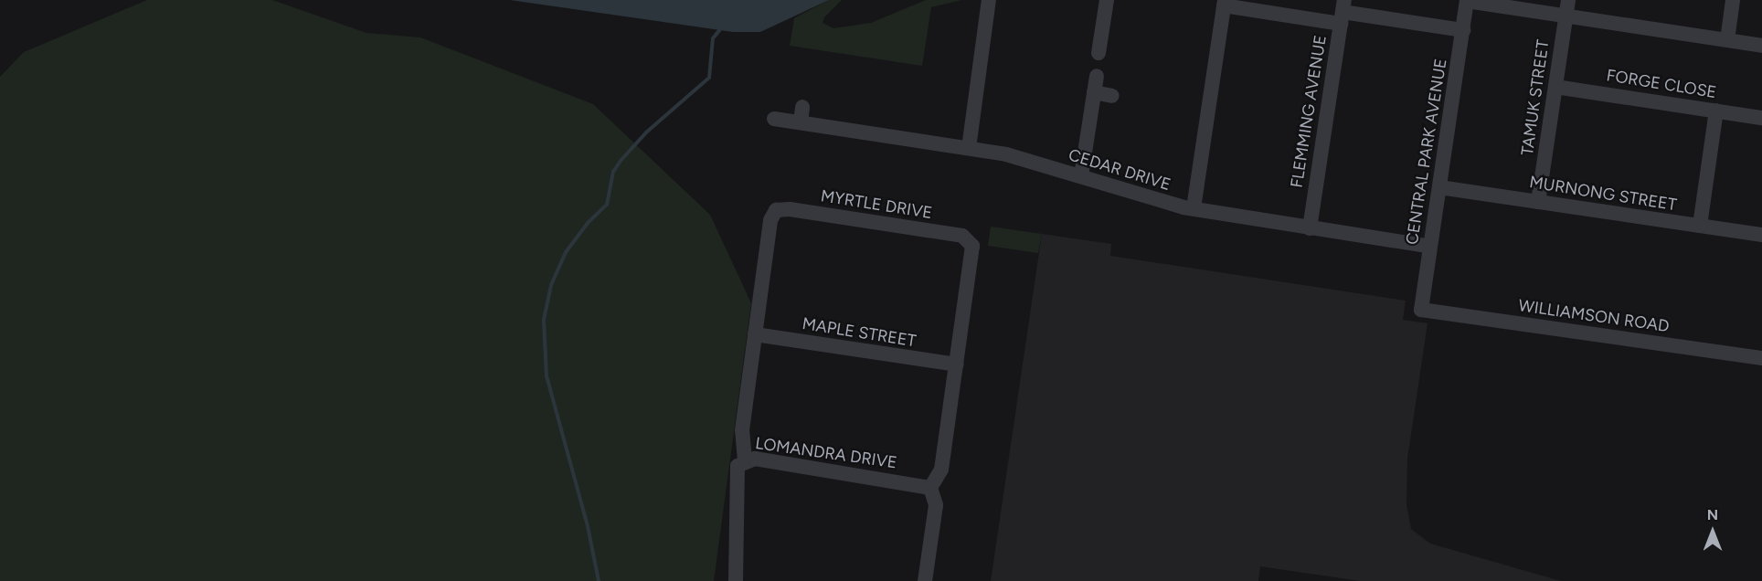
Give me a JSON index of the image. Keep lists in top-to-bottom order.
{
  "streets": {
    "street": [
      "FORGE CLOSE",
      "TAMUK STREET",
      "FLEMMING AVENUE",
      "CENTRAL PARK AVENUE",
      "CEDAR DRIVE",
      "MURNONG STREET",
      "MYRTLE DRIVE",
      "WILLIAMSON ROAD",
      "MAPLE STREET",
      "LOMANDRA DRIVE"
    ]
  },
  "crossings": [
    ["FORGE CLOSE", "TAMUK STREET"],
    ["TAMUK STREET", "MURNONG STREET"],
    ["FLEMMING AVENUE", "CEDAR DRIVE"],
    ["CENTRAL PARK AVENUE", "CEDAR DRIVE"],
    ["CENTRAL PARK AVENUE", "MURNONG STREET"],
    ["CENTRAL PARK AVENUE", "WILLIAMSON ROAD"],
    ["MYRTLE DRIVE", "MAPLE STREET"],
    ["MYRTLE DRIVE", "LOMANDRA DRIVE"]
  ],
  "north": "top"
}
